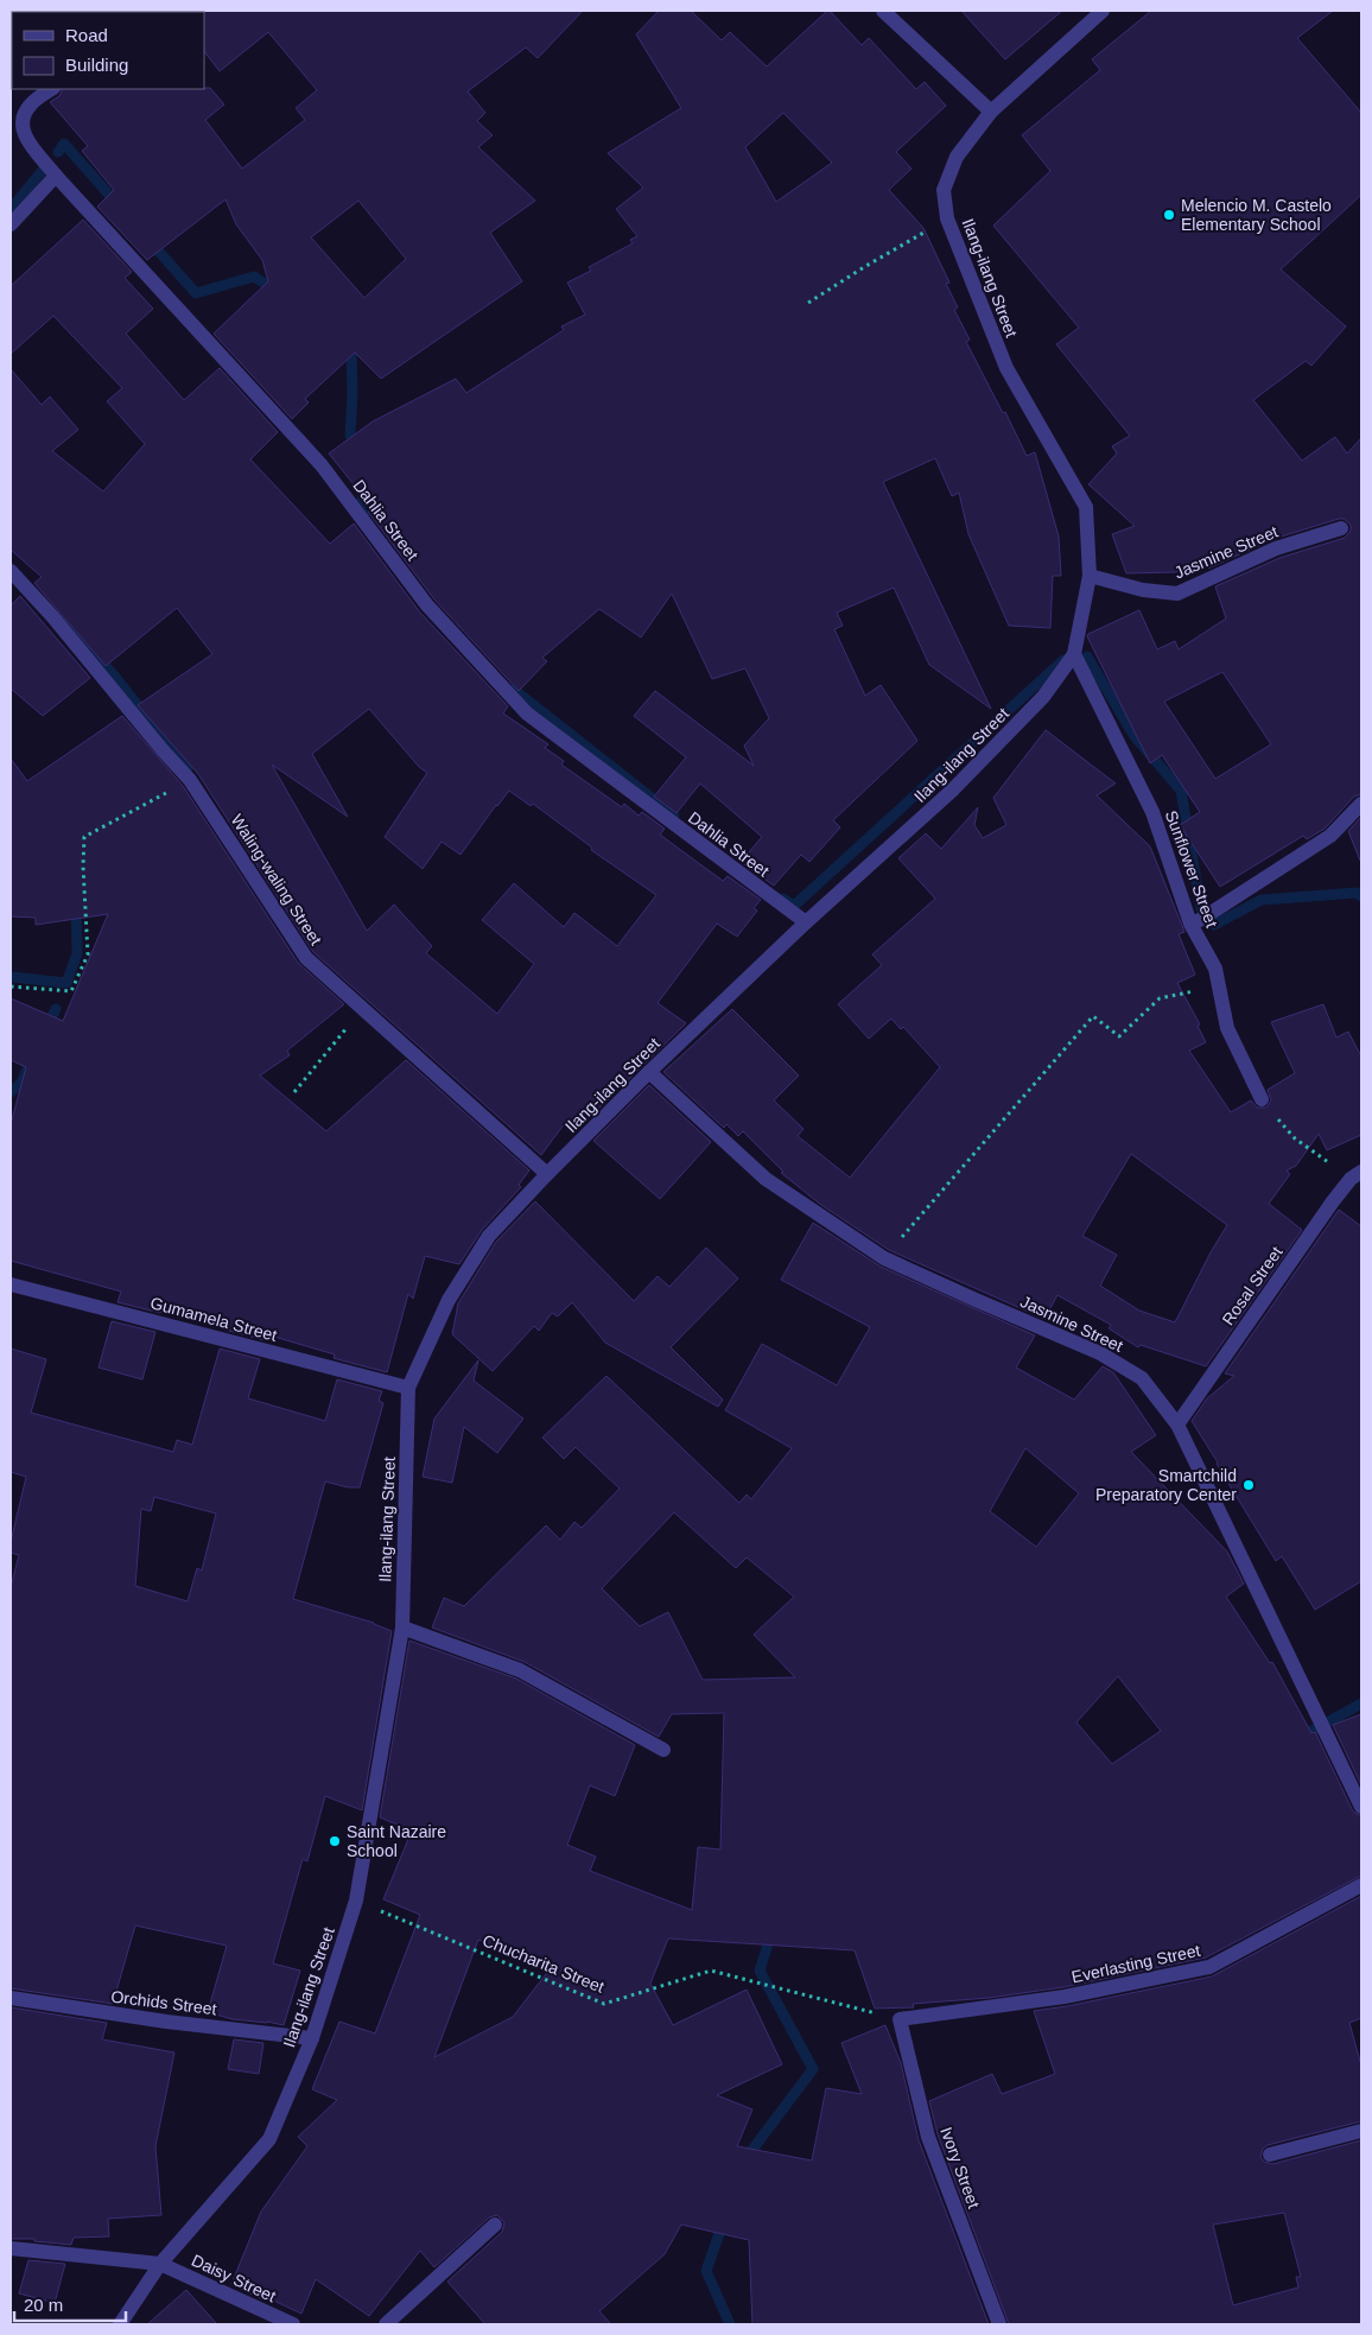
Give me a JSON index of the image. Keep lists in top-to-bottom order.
{
  "streets": {
    "street": [
      "Ilang-ilang Street",
      "Dahlia Street",
      "Jasmine Street",
      "Sunflower Street",
      "Waling-waling Street",
      "Rosal Street",
      "Gumamela Street",
      "Everlasting Street",
      "Orchids Street",
      "Ivory Street",
      "Daisy Street"
    ],
    "path": ["Chucharita Street"]
  },
  "crossings": [
    ["Ilang-ilang Street", "Dahlia Street"],
    ["Ilang-ilang Street", "Jasmine Street"],
    ["Ilang-ilang Street", "Sunflower Street"],
    ["Ilang-ilang Street", "Waling-waling Street"],
    ["Ilang-ilang Street", "Gumamela Street"],
    ["Ilang-ilang Street", "Chucharita Street"],
    ["Ilang-ilang Street", "Orchids Street"],
    ["Ilang-ilang Street", "Daisy Street"],
    ["Jasmine Street", "Rosal Street"],
    ["Chucharita Street", "Everlasting Street"],
    ["Chucharita Street", "Ivory Street"],
    ["Everlasting Street", "Ivory Street"]
  ],
  "places": ["Melencio M. Castelo Elementary School", "Smartchild Preparatory Center", "Saint Nazaire School"],
  "legend": ["Road", "Building"],
  "scale_bar": "20 m"
}
